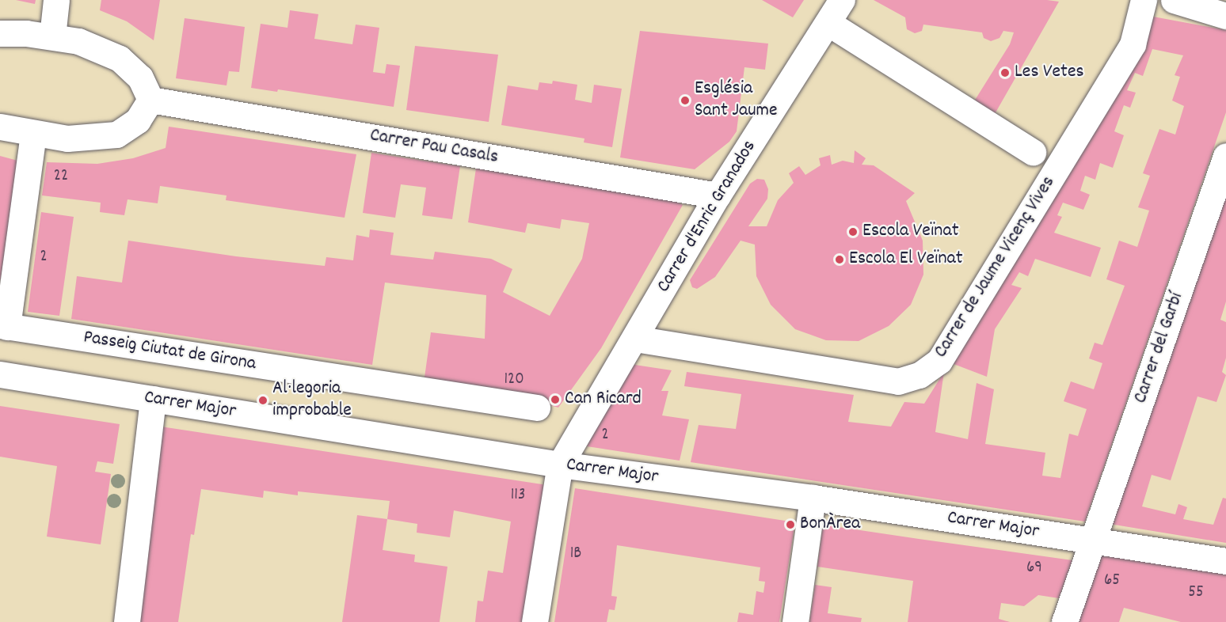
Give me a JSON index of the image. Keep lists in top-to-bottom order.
{
  "streets": {
    "street": [
      "Carrer Pau Casals",
      "Carrer d'Enric Granados",
      "Carrer de Jaume Vicenç Vives",
      "Carrer del Garbí",
      "Passeig Ciutat de Girona",
      "Carrer Major"
    ]
  },
  "crossings": [
    ["Carrer Pau Casals", "Carrer d'Enric Granados"],
    ["Carrer d'Enric Granados", "Carrer de Jaume Vicenç Vives"],
    ["Carrer d'Enric Granados", "Carrer Major"],
    ["Carrer del Garbí", "Carrer Major"]
  ],
  "places": [
    "Les Vetes",
    "Església Sant Jaume",
    "Escola Veïnat",
    "Escola El Veïnat",
    "Can Ricard",
    "Al·legoria improbable",
    "BonÀrea"
  ],
  "house_numbers": [
    "22",
    "2",
    "120",
    "2",
    "113",
    "1B",
    "69",
    "65",
    "55"
  ]
}
